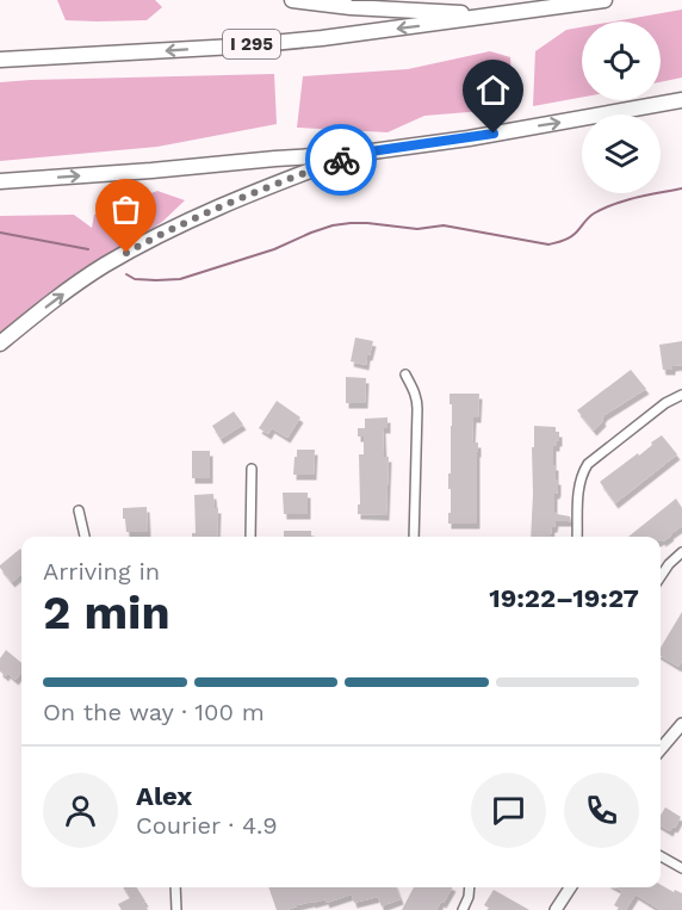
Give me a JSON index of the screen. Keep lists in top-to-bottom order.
{
  "streets": {
    "highway": ["I 295"]
  },
  "page": {
    "heading": ["2 min", "Arriving in", "19:22–19:27"],
    "panel": ["Alex", "Courier · 4.9"],
    "bar": "On the way · 100 m"
  }
}
